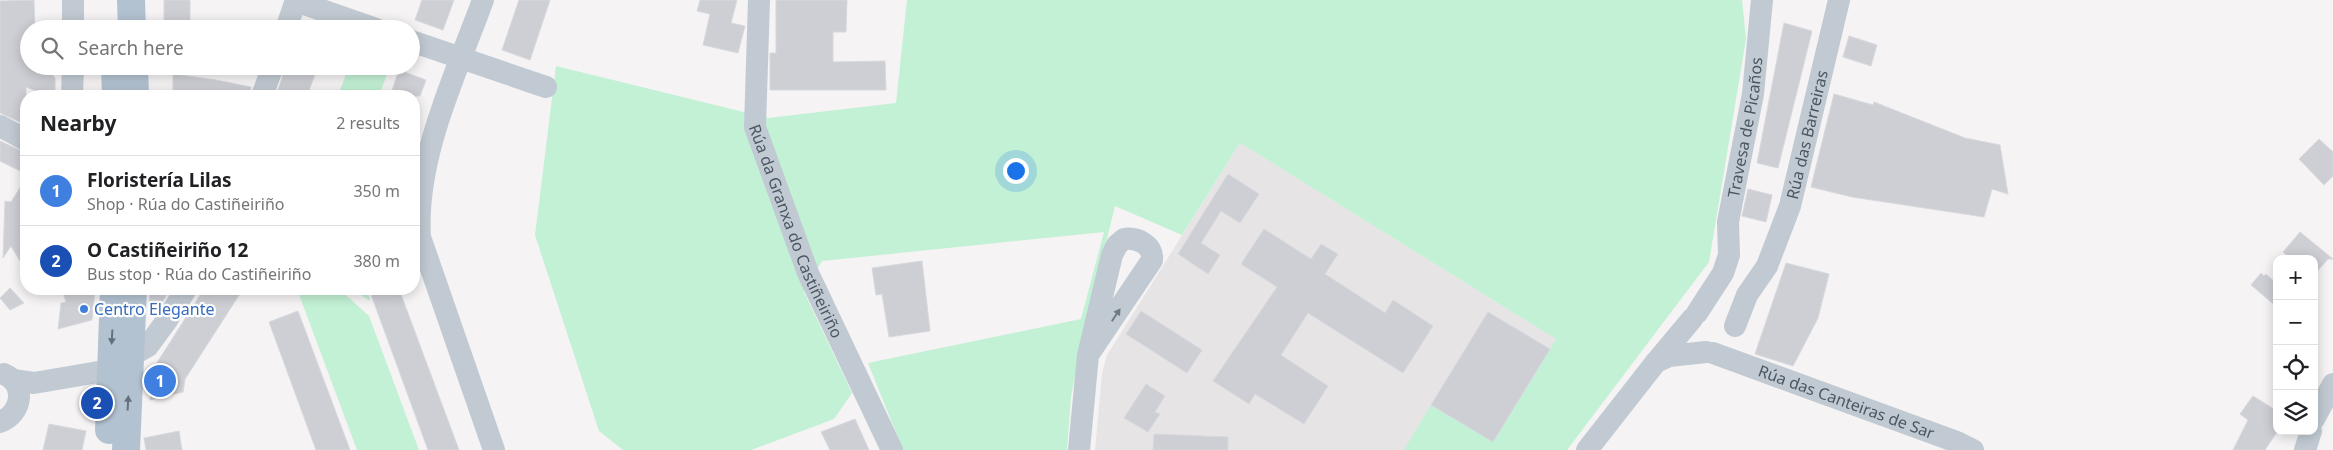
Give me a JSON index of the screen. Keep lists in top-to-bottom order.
{
  "streets": {
    "street": [
      "Travesa de Picaños",
      "Rúa das Barreiras",
      "Rúa da Granxa do Castiñeiriño",
      "Rúa das Canteiras de Sar"
    ]
  },
  "crossings": [
    ["Rúa das Barreiras", "Rúa das Canteiras de Sar"]
  ],
  "places": ["Centro Elegante"],
  "page": {
    "search": "Search here",
    "heading": ["Nearby", "2 results"],
    "list": [
      {
        "mark": "1",
        "name": "Floristería Lilas",
        "note": "Shop · Rúa do Castiñeiriño",
        "value": "350 m"
      },
      {
        "mark": "2",
        "name": "O Castiñeiriño 12",
        "note": "Bus stop · Rúa do Castiñeiriño",
        "value": "380 m"
      }
    ],
    "map_buttons": ["+", "−"],
    "pins": ["1", "2"]
  }
}
